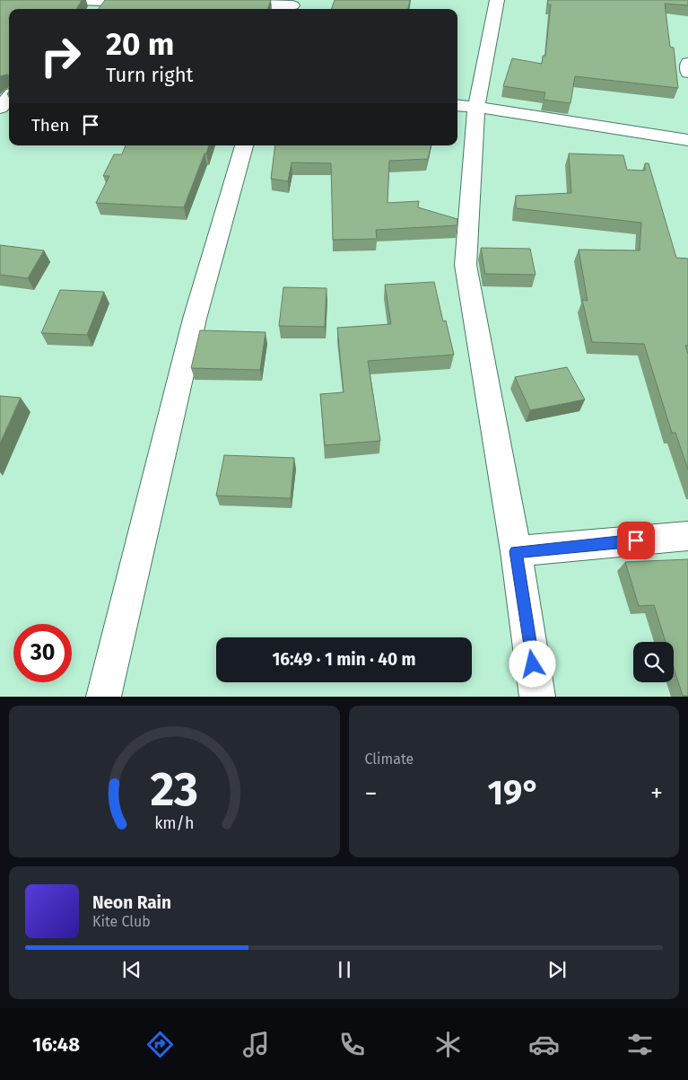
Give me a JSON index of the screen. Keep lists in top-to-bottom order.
{
  "page": {
    "turn": ["20 m", "Turn right"],
    "then": "Then",
    "limit": "30",
    "trip": "16:49 · 1 min · 40 m",
    "tile": "Climate",
    "heat": ["−", "19°", "+"],
    "song": ["Neon Rain", "Kite Club"],
    "tabs": "16:48",
    "gauge": ["23", "km/h"]
  }
}
